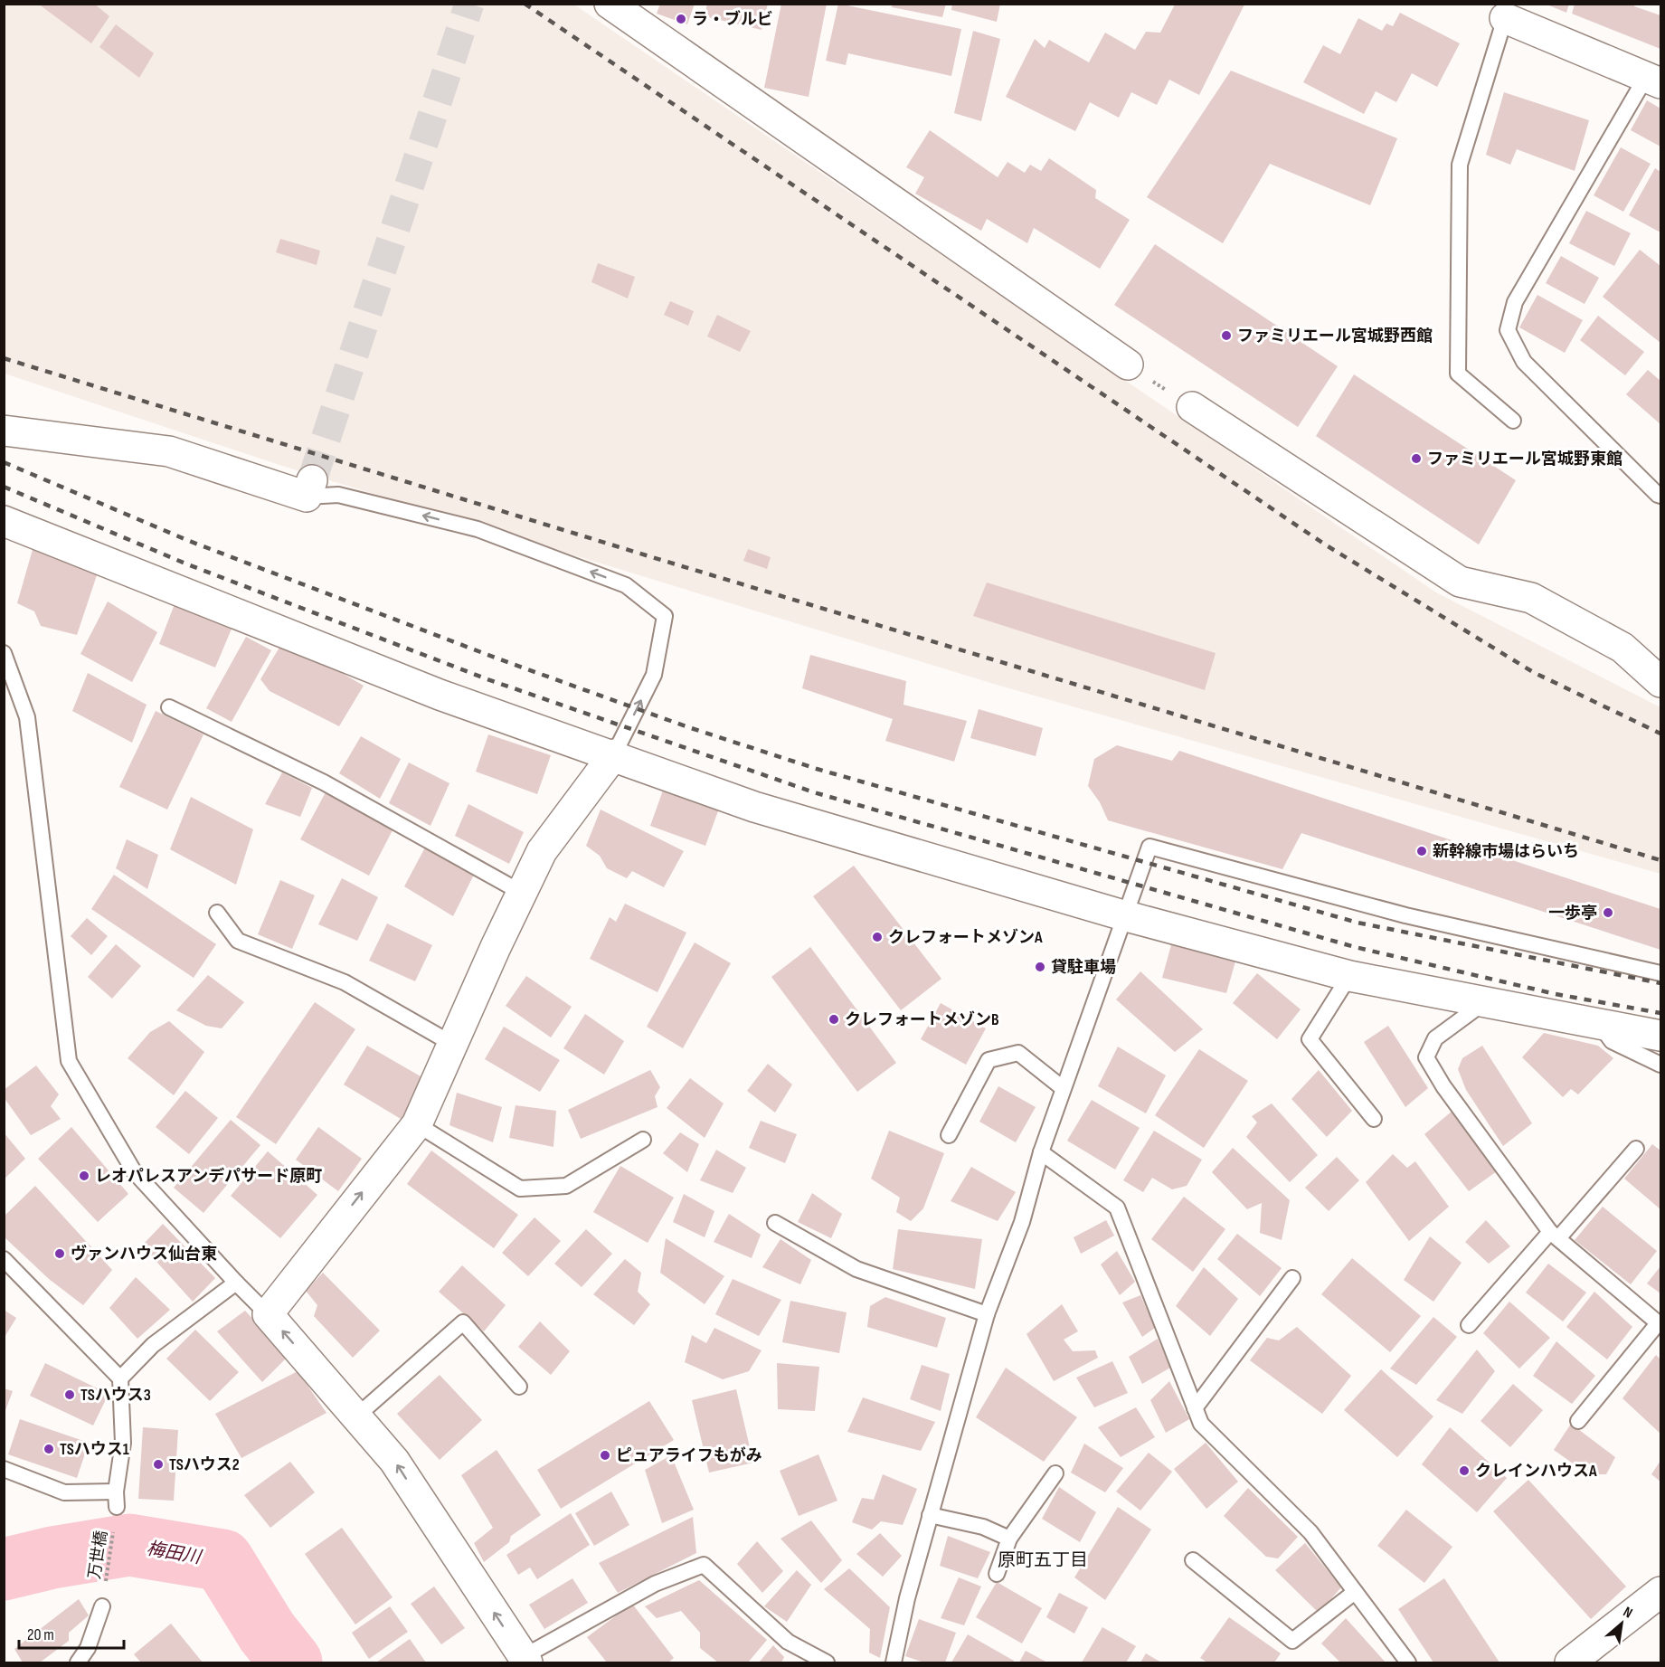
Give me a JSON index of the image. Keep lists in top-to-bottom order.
{
  "streets": {
    "path": ["万世橋"]
  },
  "districts": ["原町五丁目"],
  "water": ["梅田川"],
  "places": [
    "ラ・ブルビ",
    "ファミリエール宮城野西館",
    "ファミリエール宮城野東館",
    "新幹線市場はらいち",
    "一歩亭",
    "クレフォートメゾンA",
    "貸駐車場",
    "クレフォートメゾンB",
    "レオパレスアンデパサード原町",
    "ヴァンハウス仙台東",
    "TSハウス3",
    "TSハウス1",
    "ピュアライフもがみ",
    "TSハウス2",
    "クレインハウスA"
  ],
  "scale_bar": "20 m",
  "north": "top right"
}
